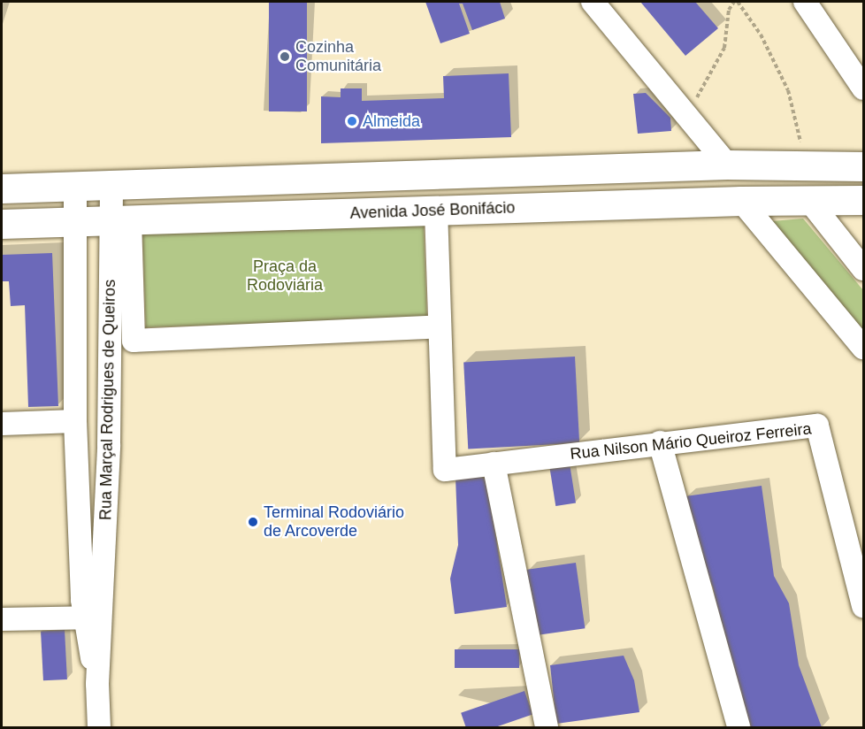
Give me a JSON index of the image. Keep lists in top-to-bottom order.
{
  "streets": {
    "main road": ["Avenida José Bonifácio"],
    "street": ["Rua Marçal Rodrigues de Queiros", "Rua Nilson Mário Queiroz Ferreira"]
  },
  "crossings": [
    ["Avenida José Bonifácio", "Rua Marçal Rodrigues de Queiros"]
  ],
  "parks": ["Praça da Rodoviária"],
  "places": ["Cozinha Comunitária", "Almeida", "Terminal Rodoviário de Arcoverde"]
}
